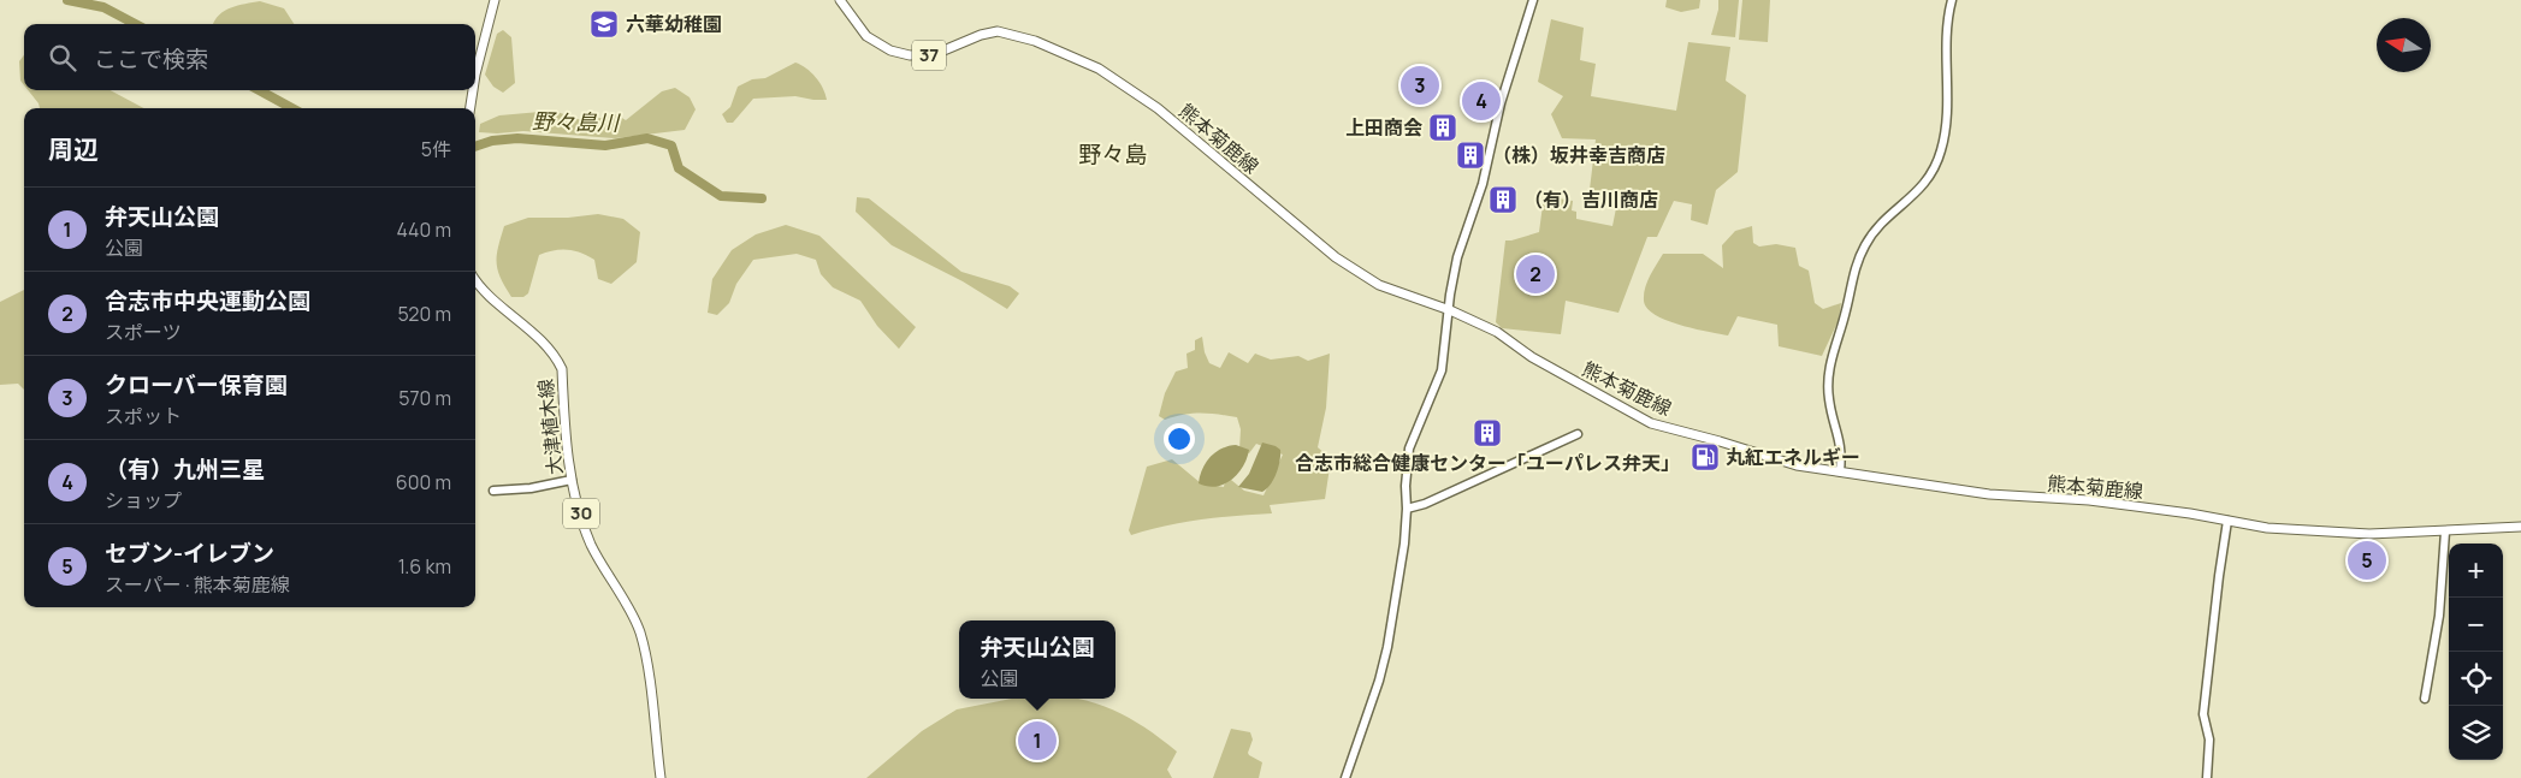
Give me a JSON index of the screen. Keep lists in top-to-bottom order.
{
  "streets": {
    "main road": [
      "37",
      "熊本菊鹿線",
      "大津植木線",
      "30"
    ]
  },
  "districts": ["野々島"],
  "water": ["野々島川"],
  "places": {
    "school or university": ["六華幼稚園"],
    "building": [
      "上田商会",
      "（株）坂井幸吉商店",
      "（有）吉川商店",
      "合志市総合健康センター「ユーパレス弁天」"
    ],
    "fuel station": ["丸紅エネルギー"]
  },
  "north": "left",
  "page": {
    "search": "ここで検索",
    "pins": [
      "3",
      "4",
      "2",
      "5",
      "1"
    ],
    "heading": ["周辺", "5件"],
    "list": [
      {
        "mark": "1",
        "name": "弁天山公園",
        "note": "公園",
        "value": "440 m"
      },
      {
        "mark": "2",
        "name": "合志市中央運動公園",
        "note": "スポーツ",
        "value": "520 m"
      },
      {
        "mark": "3",
        "name": "クローバー保育園",
        "note": "スポット",
        "value": "570 m"
      },
      {
        "mark": "4",
        "name": "（有）九州三星",
        "note": "ショップ",
        "value": "600 m"
      },
      {
        "mark": "5",
        "name": "セブン-イレブン",
        "note": "スーパー · 熊本菊鹿線",
        "value": "1.6 km"
      }
    ],
    "map_buttons": ["+", "−"],
    "popup": ["弁天山公園", "公園"]
  }
}
